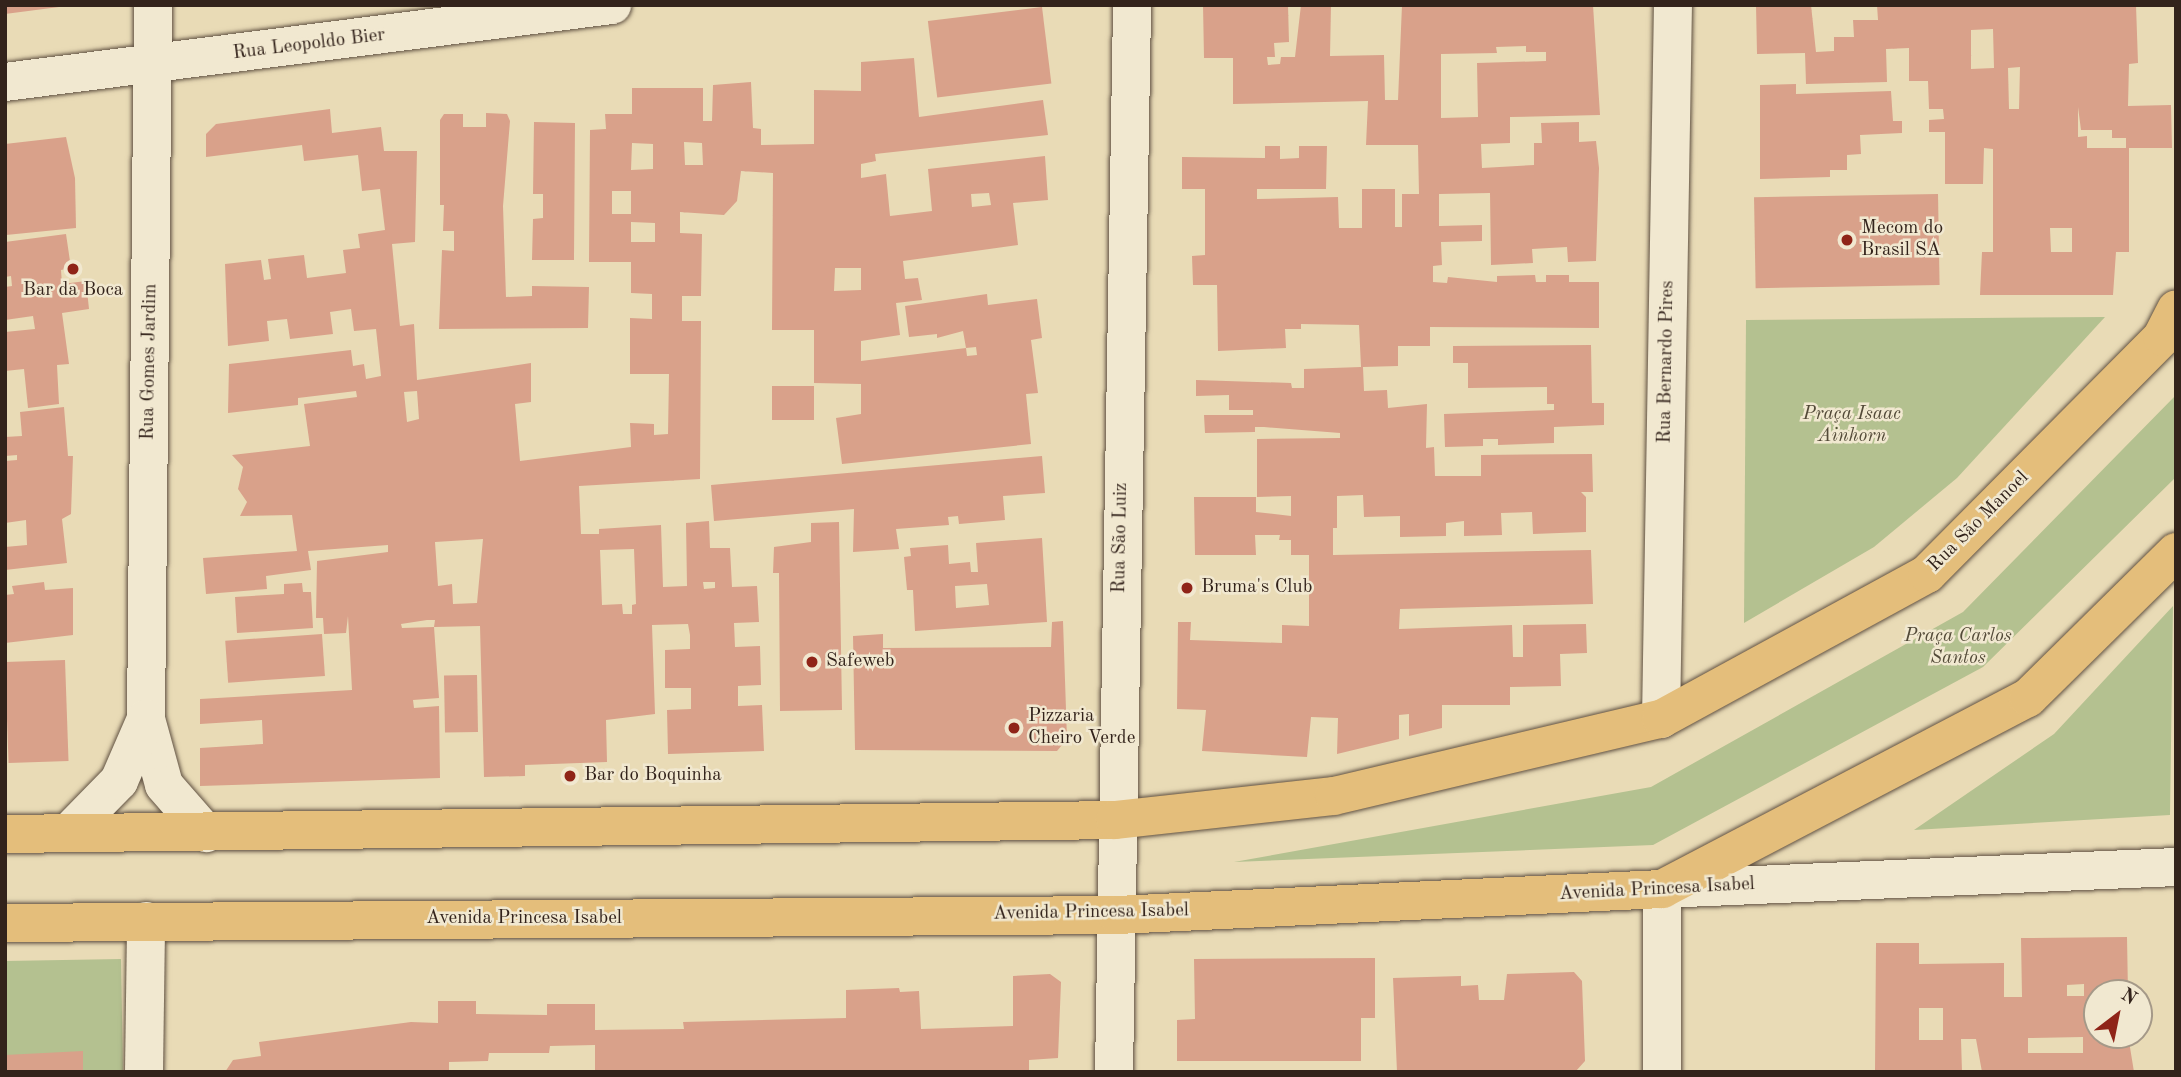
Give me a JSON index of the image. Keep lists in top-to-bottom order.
{
  "streets": {
    "main road": ["Rua São Manoel", "Avenida Princesa Isabel"],
    "street": [
      "Rua Leopoldo Bier",
      "Rua Gomes Jardim",
      "Rua Bernardo Pires",
      "Rua São Luiz"
    ]
  },
  "crossings": [
    ["Rua Leopoldo Bier", "Rua Gomes Jardim"],
    ["Rua Bernardo Pires", "Rua São Manoel"],
    ["Rua São Luiz", "Avenida Princesa Isabel"]
  ],
  "parks": ["Praça Isaac Ainhorn", "Praça Carlos Santos"],
  "places": [
    "Mecom do Brasil SA",
    "Bar da Boca",
    "Bruma's Club",
    "Safeweb",
    "Pizzaria Cheiro Verde",
    "Bar do Boquinha"
  ],
  "north": "top right"
}
